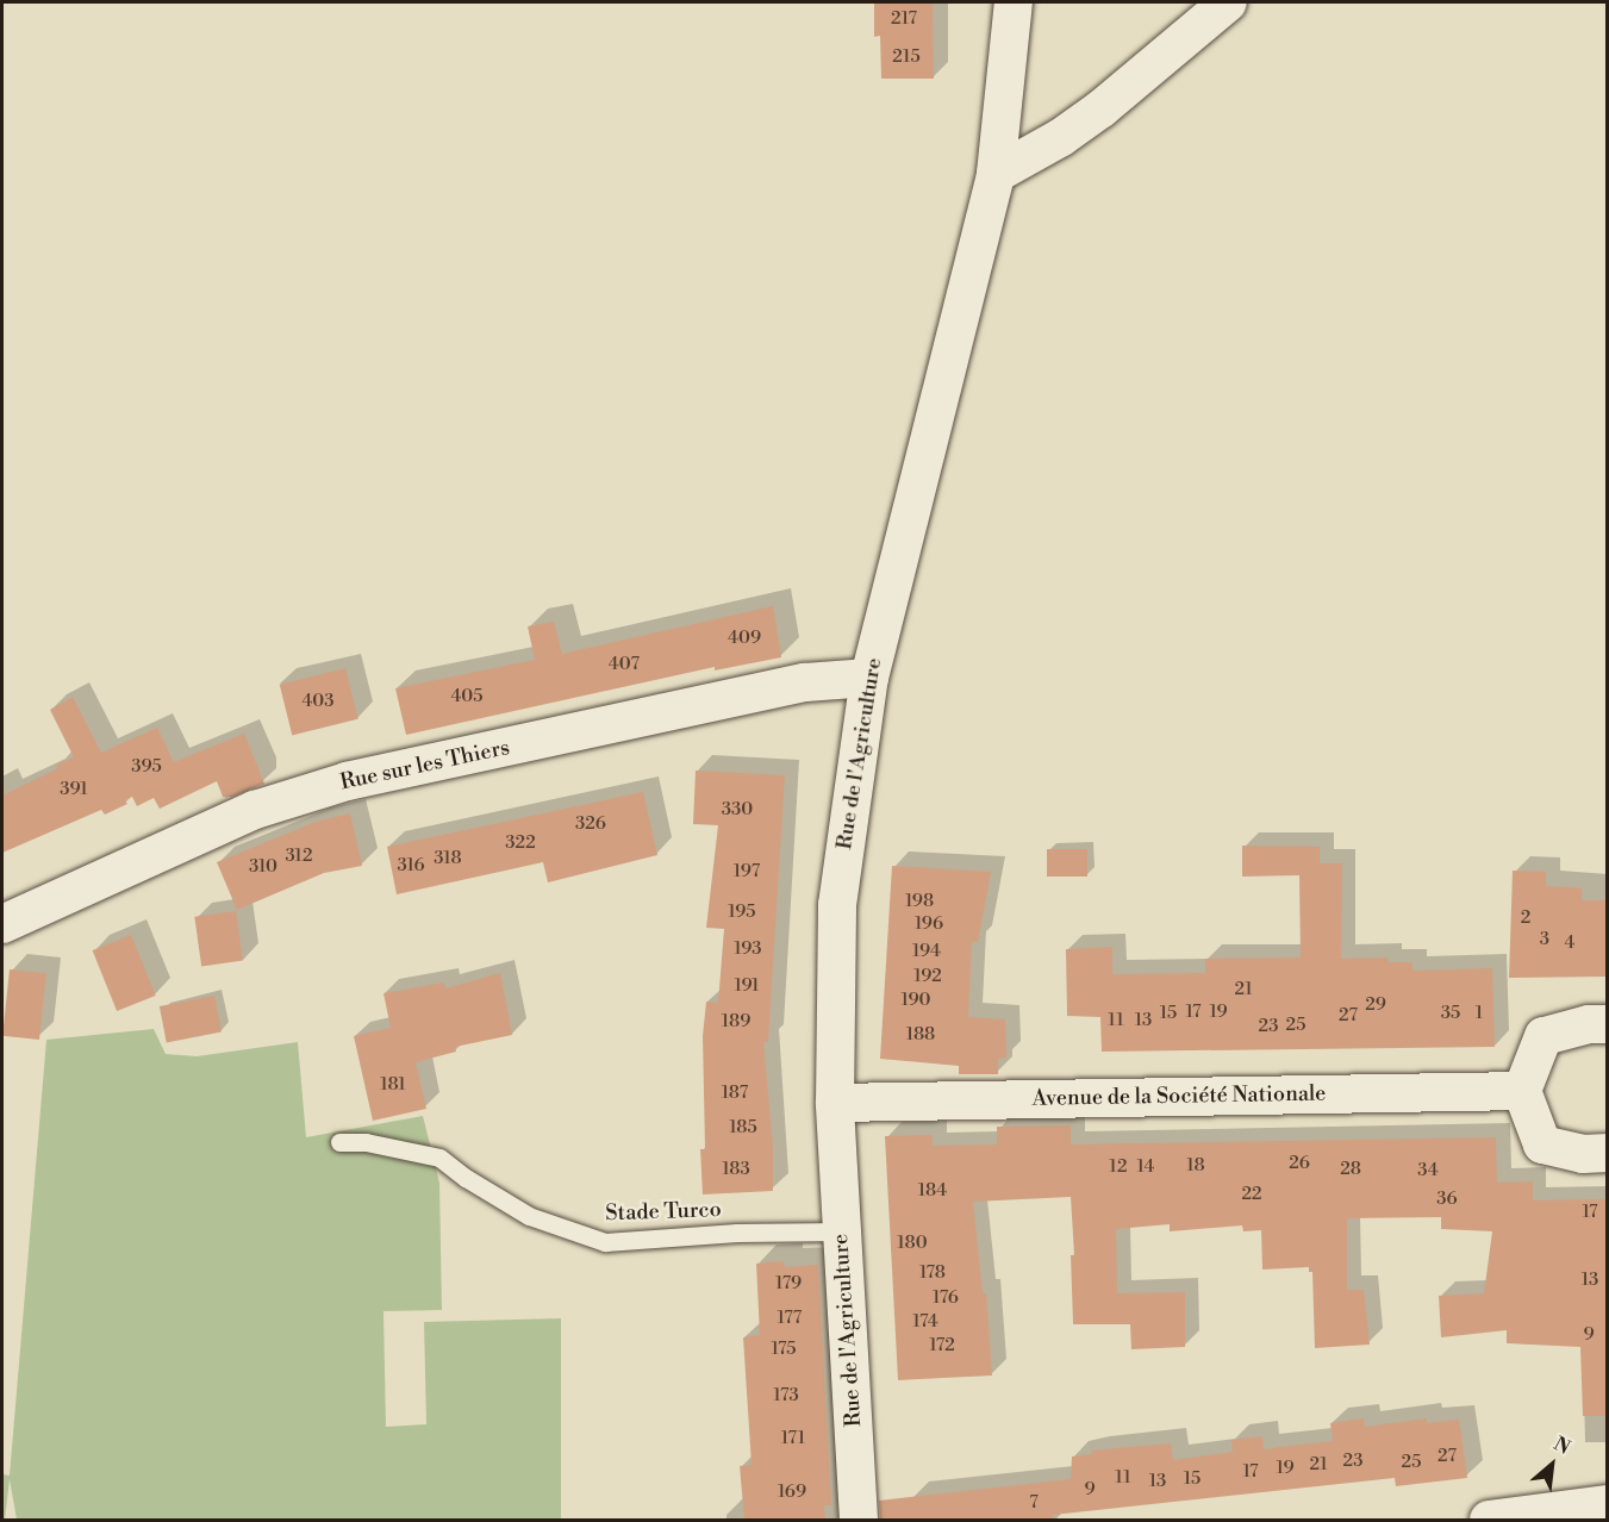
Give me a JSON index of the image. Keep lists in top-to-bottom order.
{
  "streets": {
    "street": ["Rue de l'Agriculture", "Rue sur les Thiers", "Avenue de la Société Nationale"],
    "lane": ["Stade Turco"]
  },
  "crossings": [
    ["Rue de l'Agriculture", "Rue sur les Thiers"],
    ["Rue de l'Agriculture", "Avenue de la Société Nationale"],
    ["Rue de l'Agriculture", "Stade Turco"]
  ],
  "house_numbers": [
    "217",
    "215",
    "409",
    "407",
    "405",
    "403",
    "395",
    "391",
    "330",
    "326",
    "322",
    "312",
    "318",
    "316",
    "310",
    "197",
    "198",
    "195",
    "2",
    "196",
    "3",
    "4",
    "193",
    "194",
    "192",
    "191",
    "21",
    "190",
    "29",
    "17",
    "19",
    "15",
    "35",
    "1",
    "27",
    "11",
    "13",
    "189",
    "25",
    "23",
    "188",
    "181",
    "187",
    "185",
    "26",
    "18",
    "12",
    "14",
    "183",
    "28",
    "34",
    "184",
    "22",
    "36",
    "17",
    "180",
    "178",
    "13",
    "179",
    "176",
    "177",
    "174",
    "9",
    "172",
    "175",
    "173",
    "171",
    "27",
    "23",
    "25",
    "21",
    "19",
    "17",
    "11",
    "15",
    "13",
    "9",
    "169",
    "7"
  ],
  "north": "top right"
}
